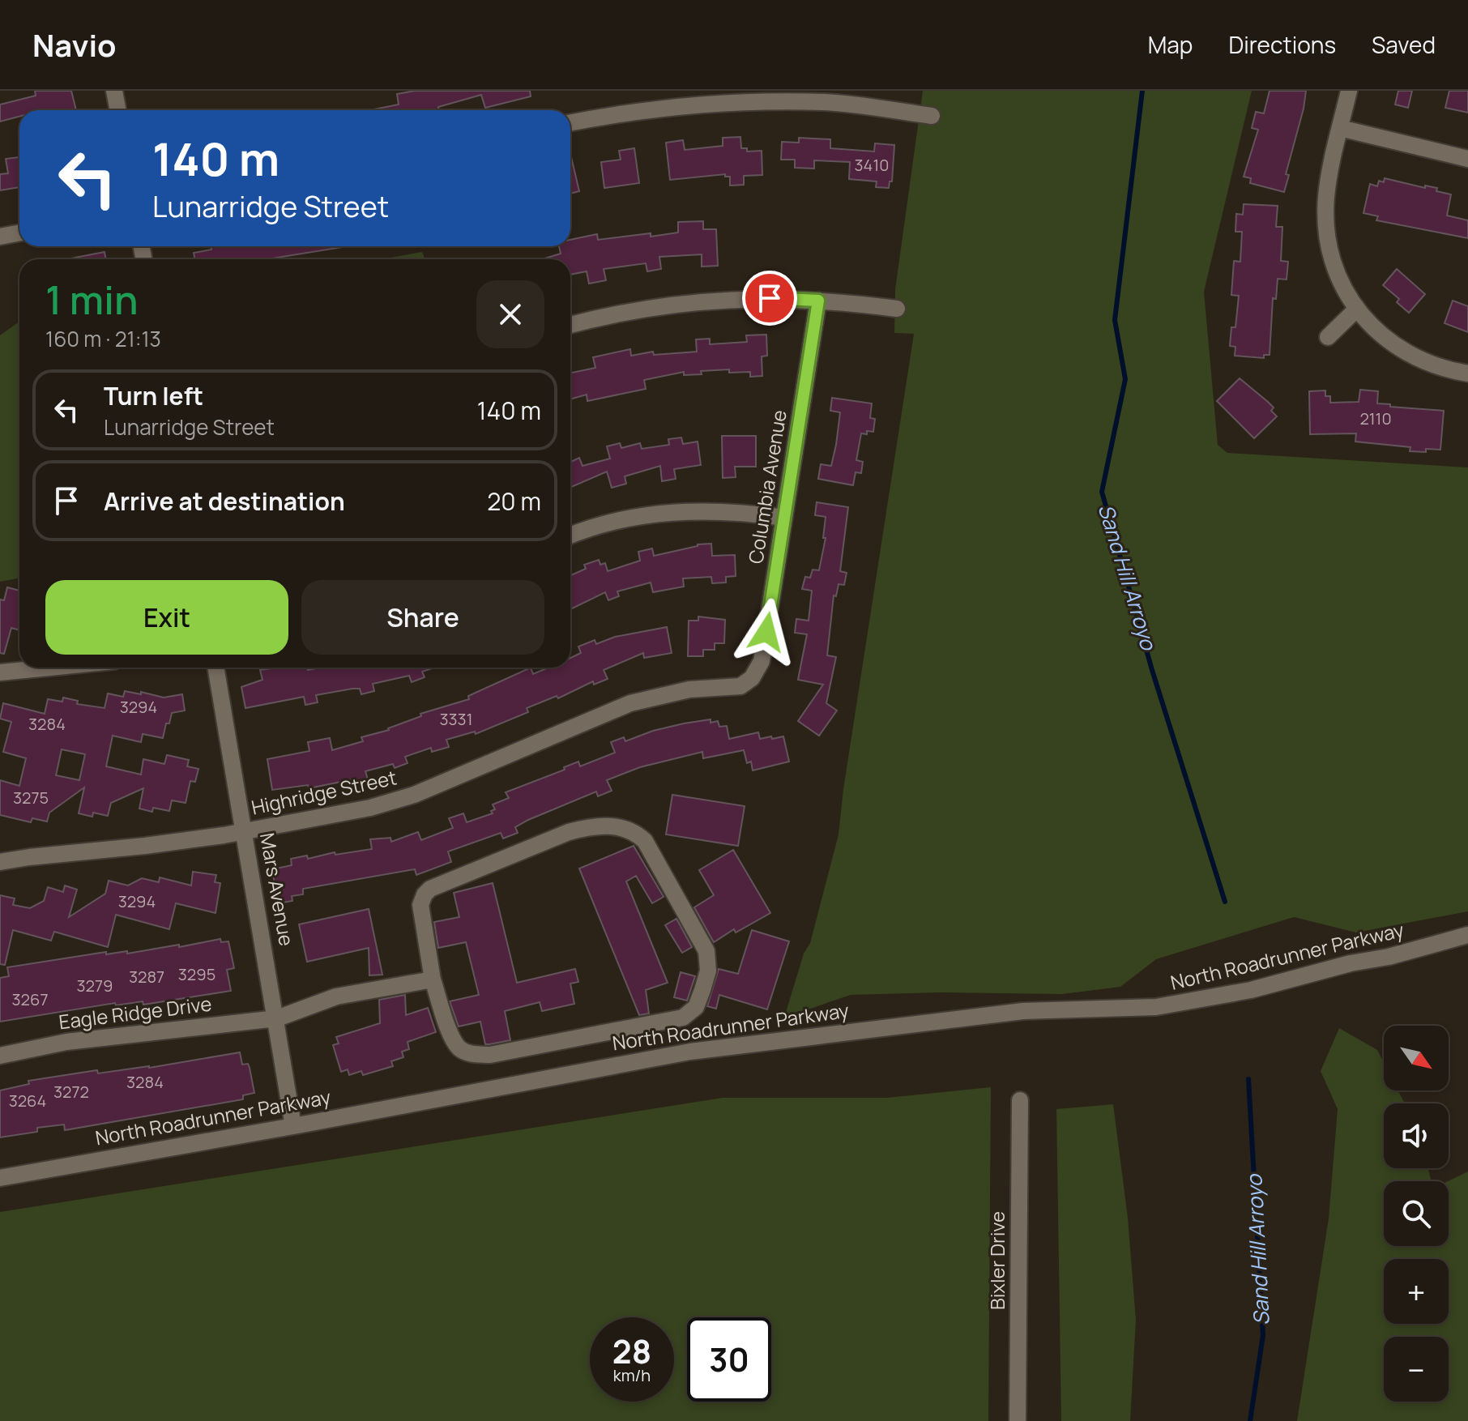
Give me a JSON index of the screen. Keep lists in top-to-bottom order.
{
  "streets": {
    "street": [
      "Columbia Avenue",
      "Highridge Street",
      "Mars Avenue",
      "North Roadrunner Parkway",
      "Eagle Ridge Drive",
      "Bixler Drive"
    ]
  },
  "crossings": [
    ["Columbia Avenue", "Highridge Street"],
    ["Highridge Street", "Mars Avenue"],
    ["Mars Avenue", "North Roadrunner Parkway"],
    ["Mars Avenue", "Eagle Ridge Drive"]
  ],
  "water": ["Sand Hill Arroyo"],
  "house_numbers": [
    "3410",
    "2110",
    "3294",
    "3331",
    "3284",
    "3275",
    "3294",
    "3295",
    "3287",
    "3279",
    "3267",
    "3284",
    "3272",
    "3264"
  ],
  "north": "bottom right",
  "page": {
    "header": "Navio",
    "nav": ["Map", "Directions", "Saved"],
    "turn": ["140 m", "Lunarridge Street"],
    "heading": ["1 min", "160 m · 21:13"],
    "list": [
      {
        "name": "Turn left",
        "note": "Lunarridge Street",
        "value": "140 m"
      },
      {
        "name": "Arrive at destination",
        "value": "20 m"
      }
    ],
    "buttons": ["Exit", "Share"],
    "map_buttons": ["+", "−"],
    "speed": "28 km/h",
    "limit": "30"
  }
}
